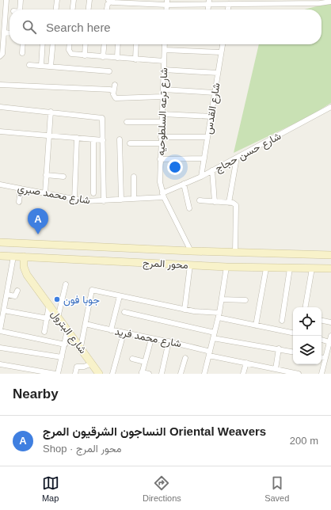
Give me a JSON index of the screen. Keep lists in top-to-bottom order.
{
  "streets": {
    "main road": ["محور المرج", "شارع البترول"],
    "street": [
      "شارع القدس",
      "شارع ترعه السلطوحيه",
      "شارع حسن حجاج",
      "شارع محمد صبري",
      "شارع محمد فريد"
    ]
  },
  "crossings": [
    ["شارع القدس", "شارع حسن حجاج"],
    ["شارع ترعه السلطوحيه", "شارع حسن حجاج"],
    ["شارع ترعه السلطوحيه", "شارع محمد صبري"],
    ["شارع ترعه السلطوحيه", "محور المرج"],
    ["شارع حسن حجاج", "شارع محمد صبري"],
    ["محور المرج", "شارع البترول"]
  ],
  "places": ["جوبا فون"],
  "page": {
    "search": "Search here",
    "pins": "A",
    "heading": "Nearby",
    "list": [
      {
        "mark": "A",
        "name": "النساجون الشرقيون المرج Oriental Weavers",
        "note": "Shop · محور المرج",
        "value": "200 m"
      }
    ],
    "nav": ["Map", "Directions", "Saved"]
  }
}
